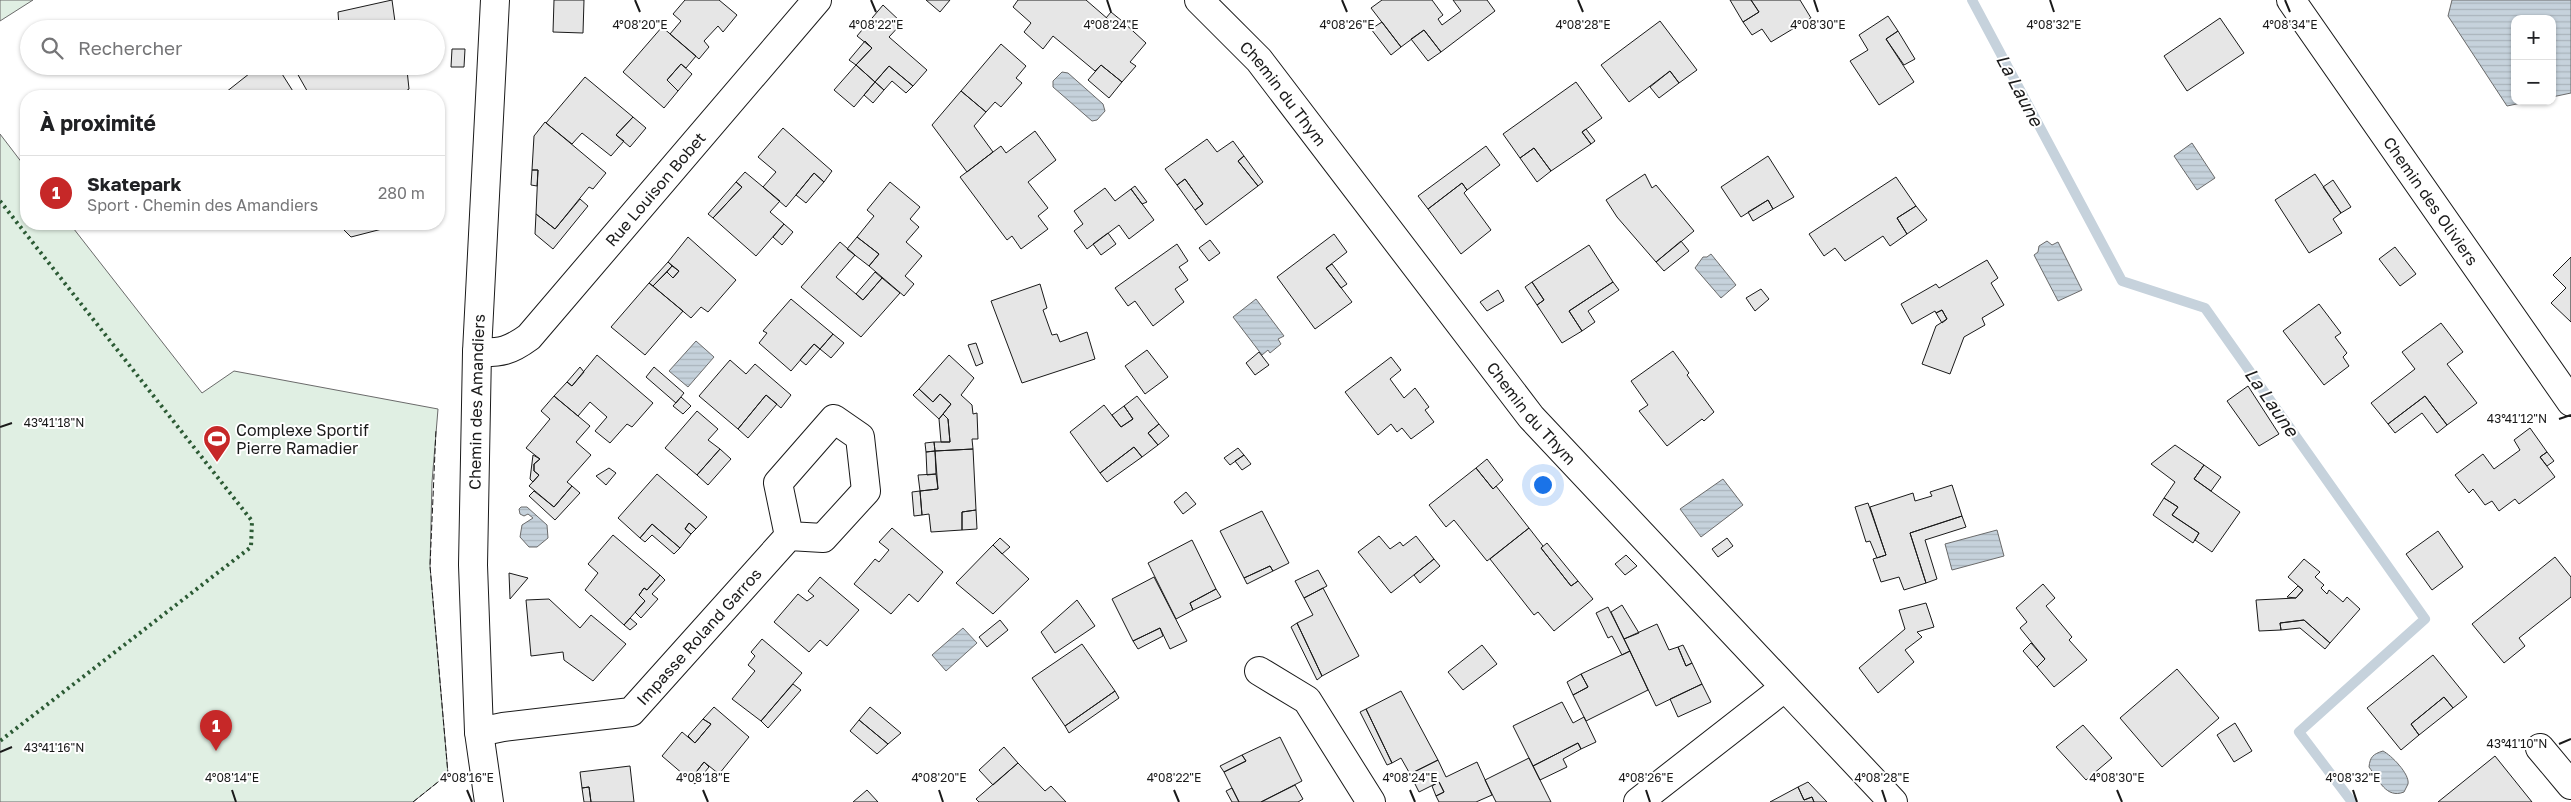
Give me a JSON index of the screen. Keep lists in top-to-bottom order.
{
  "streets": {
    "street": [
      "Chemin du Thym",
      "Rue Louison Bobet",
      "Chemin des Oliviers",
      "Chemin des Amandiers",
      "Impasse Roland Garros"
    ]
  },
  "crossings": [
    ["Rue Louison Bobet", "Chemin des Amandiers"],
    ["Chemin des Amandiers", "Impasse Roland Garros"]
  ],
  "water": ["La Laune"],
  "places": {
    "sports": ["Complexe Sportif Pierre Ramadier"]
  },
  "page": {
    "map_buttons": ["+", "−"],
    "search": "Rechercher",
    "heading": "À proximité",
    "list": [
      {
        "mark": "1",
        "name": "Skatepark",
        "note": "Sport · Chemin des Amandiers",
        "value": "280 m"
      }
    ],
    "pins": "1"
  },
  "coordinates": [
    "4°08'20\"E",
    "4°08'22\"E",
    "4°08'24\"E",
    "4°08'26\"E",
    "4°08'28\"E",
    "4°08'30\"E",
    "4°08'32\"E",
    "4°08'34\"E",
    "43°41'12\"N",
    "43°41'18\"N",
    "43°41'10\"N",
    "43°41'16\"N",
    "4°08'14\"E",
    "4°08'16\"E",
    "4°08'18\"E"
  ]
}
